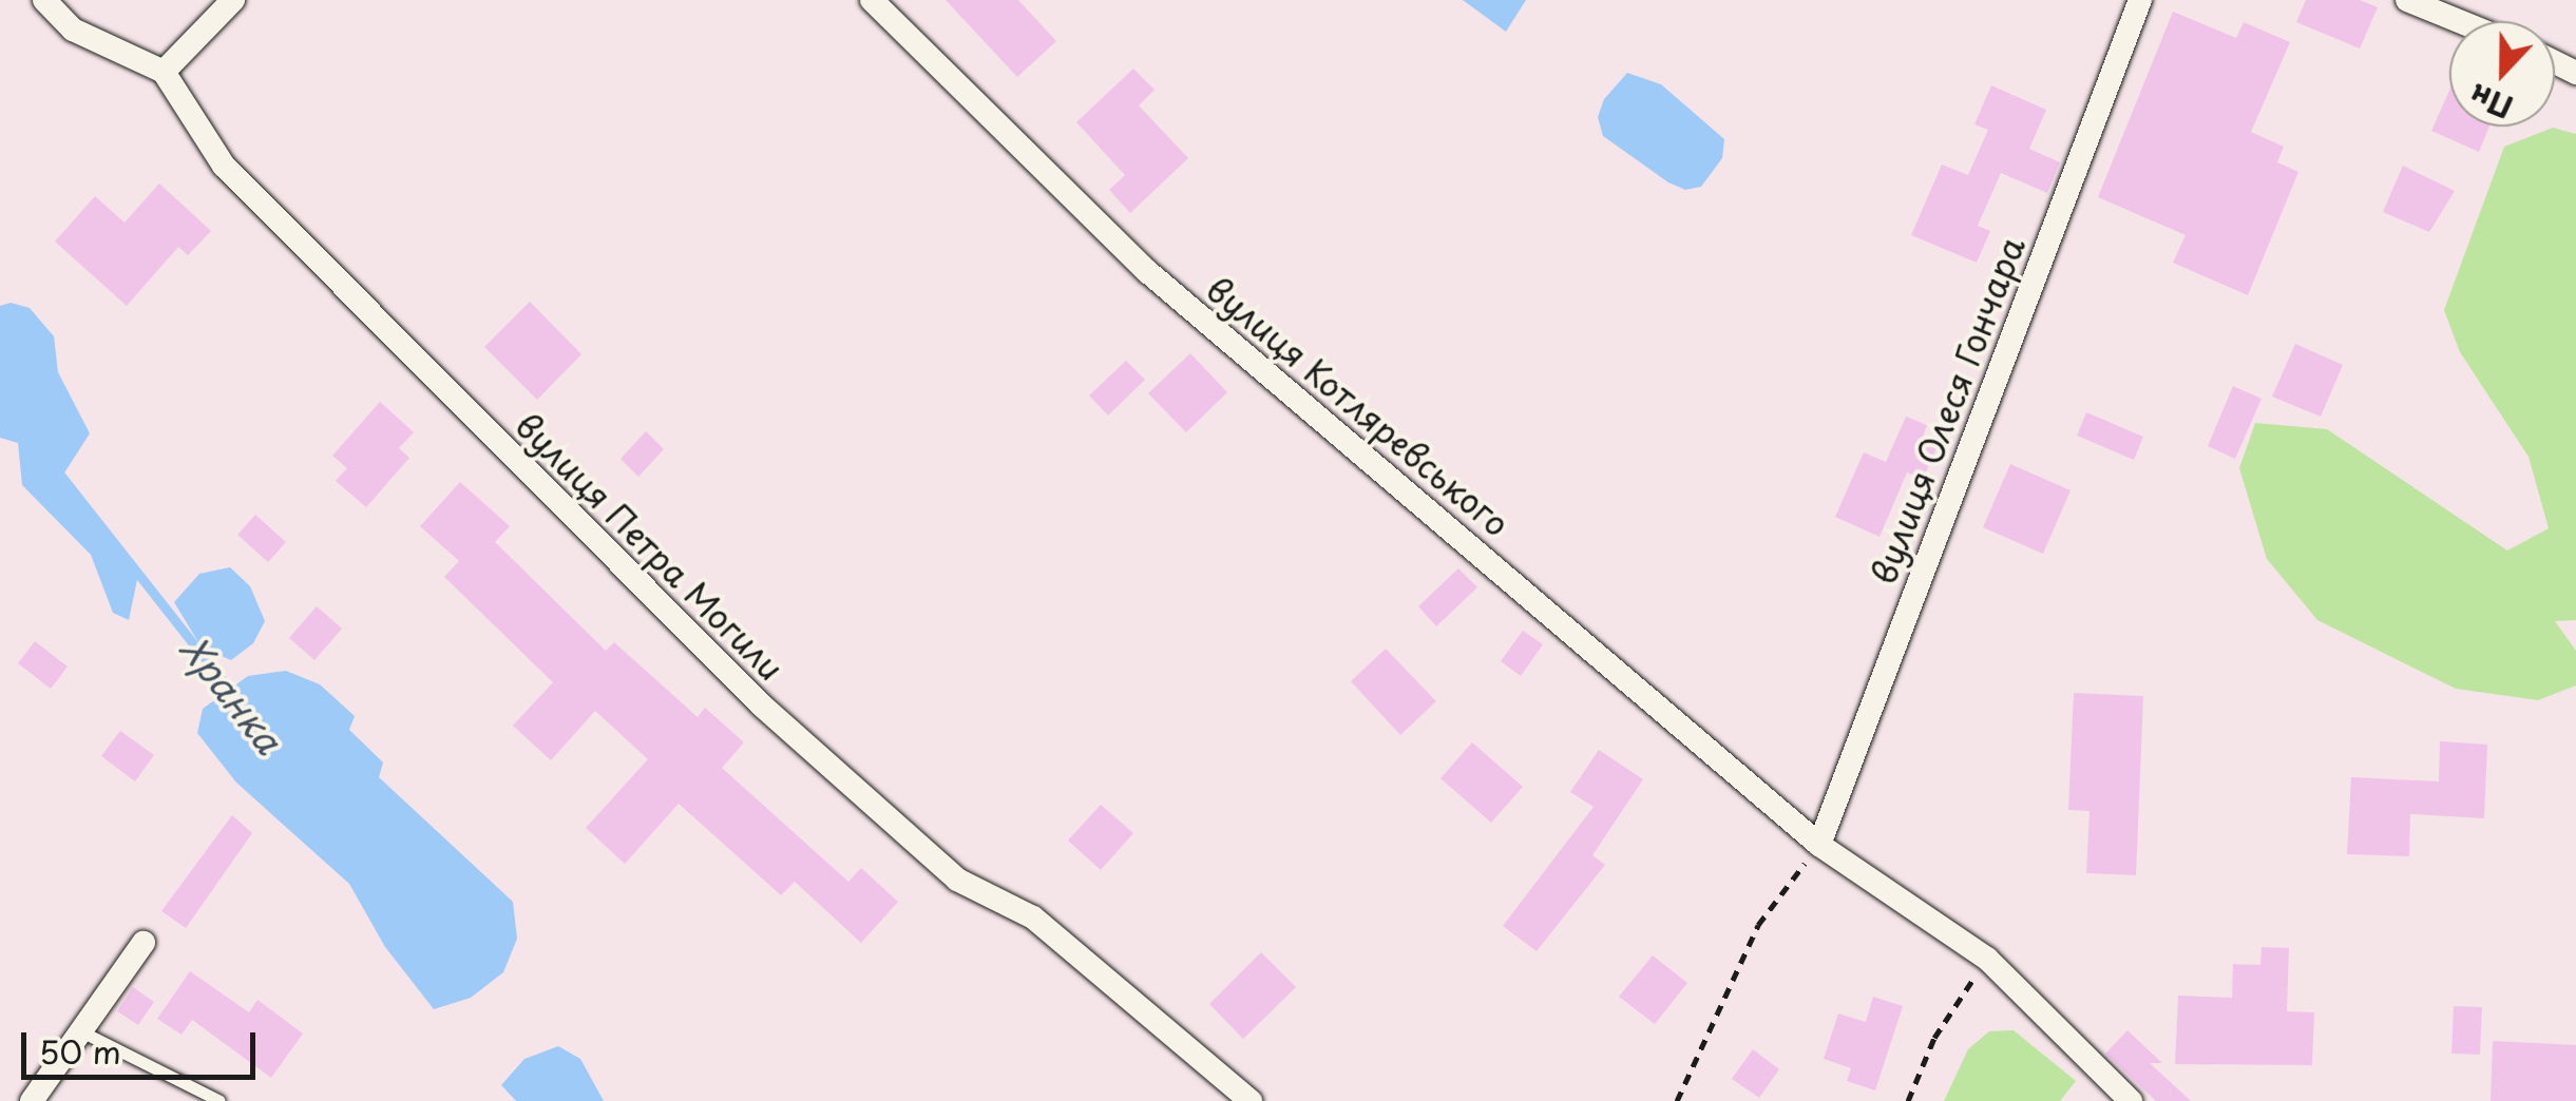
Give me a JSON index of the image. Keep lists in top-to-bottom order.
{
  "streets": {
    "street": ["вулиця Котляревського", "вулиця Олеся Гончара", "вулиця Петра Могили"]
  },
  "crossings": [
    ["вулиця Котляревського", "вулиця Олеся Гончара"]
  ],
  "water": ["Хранка"],
  "scale_bar": "50 m",
  "north": "bottom"
}
